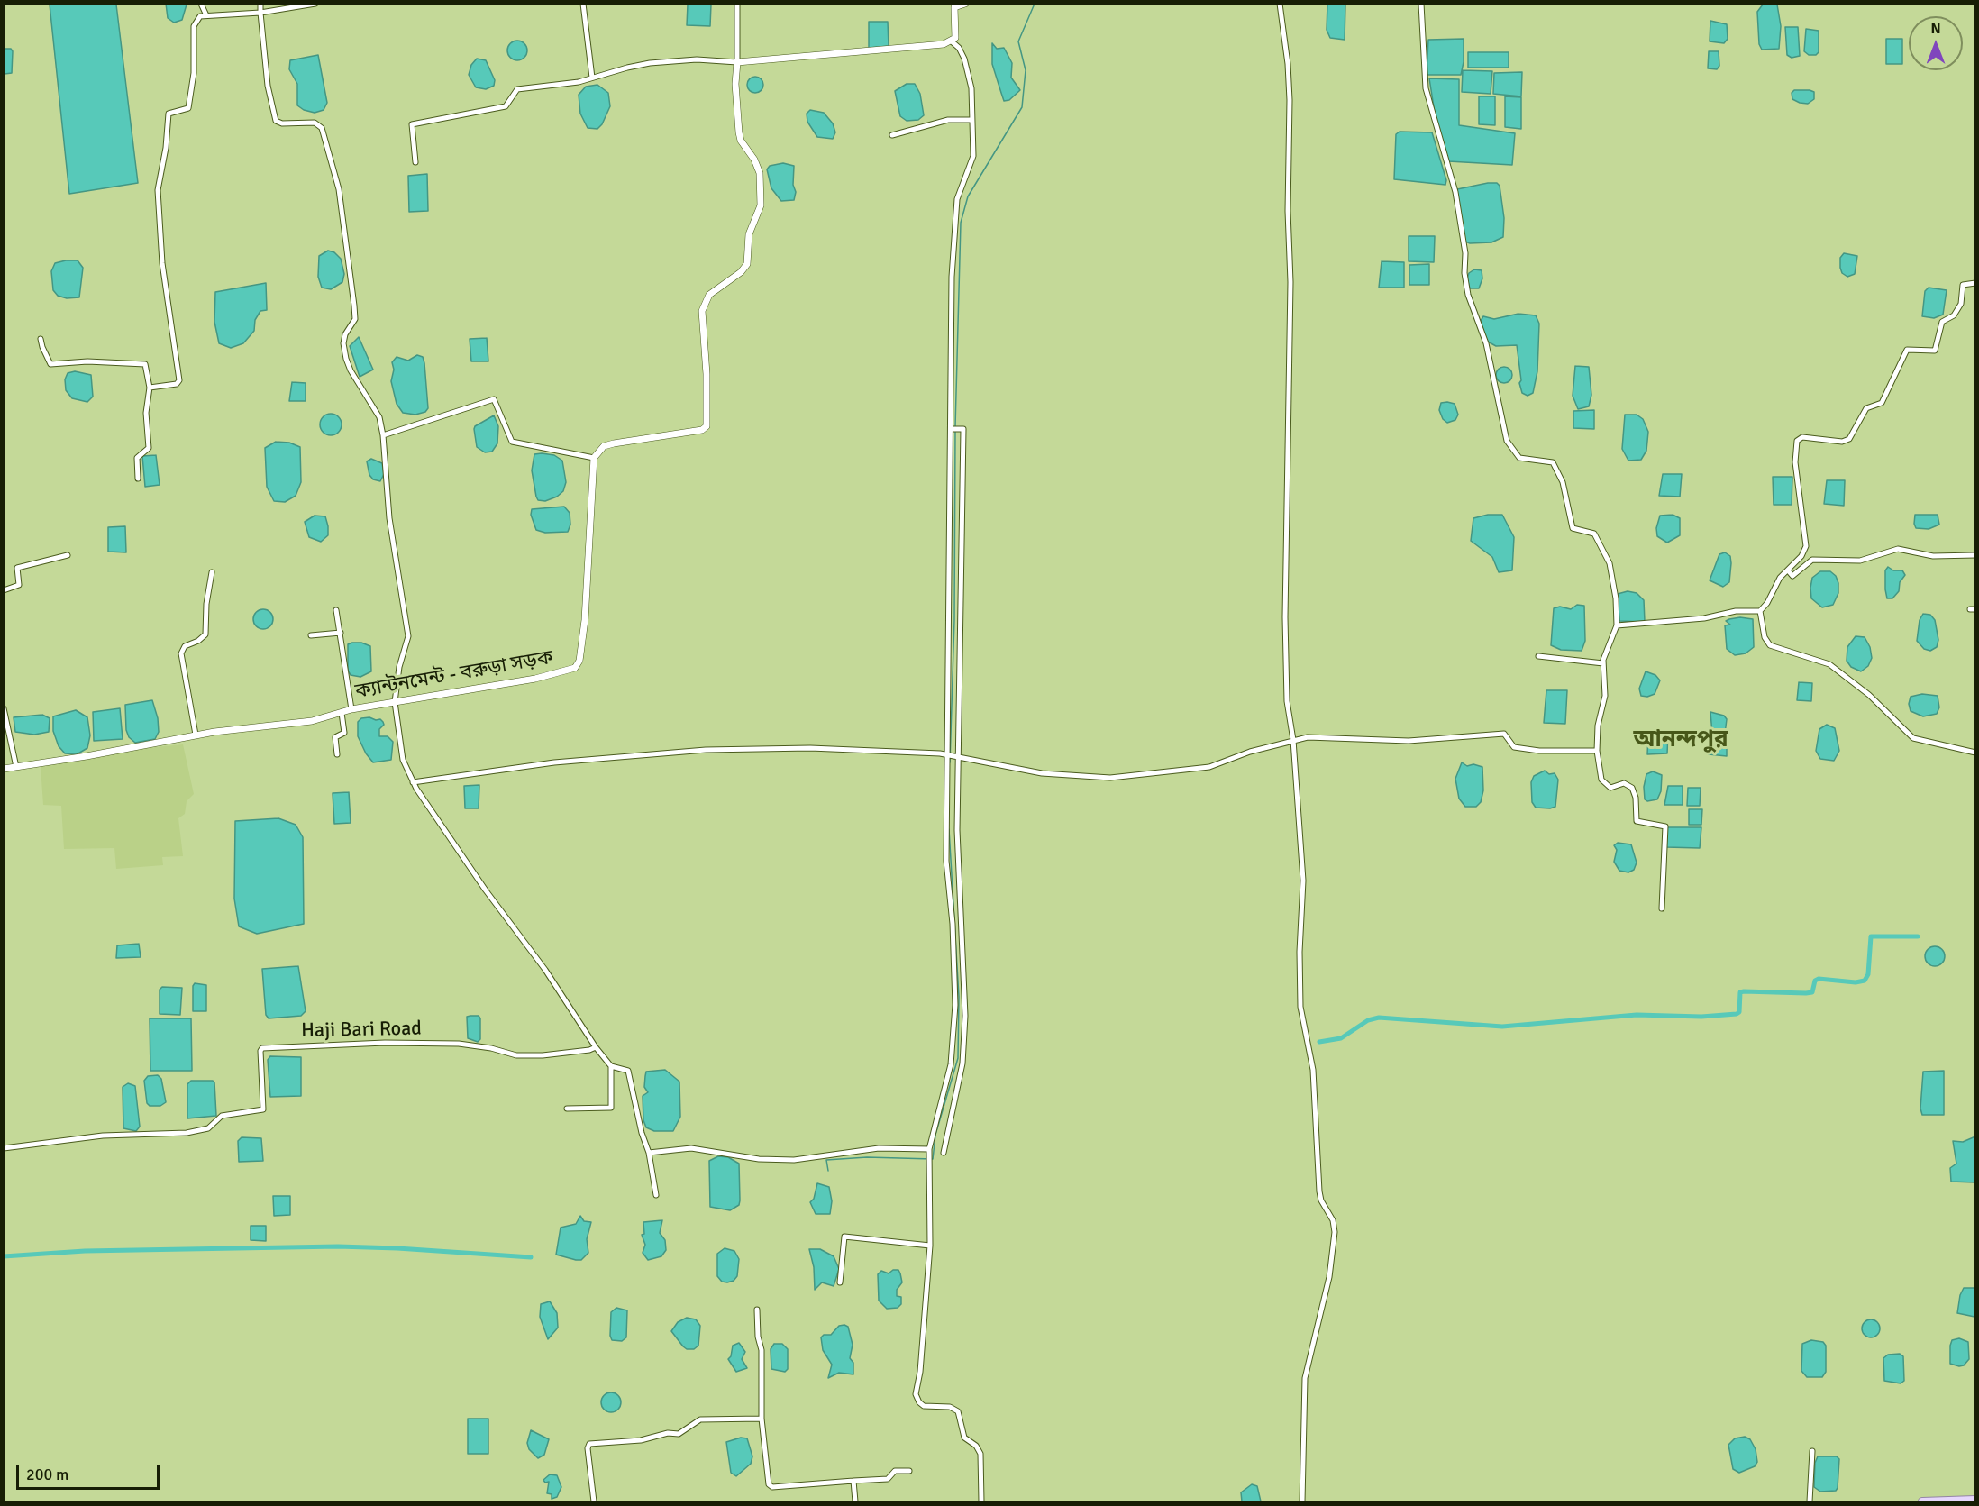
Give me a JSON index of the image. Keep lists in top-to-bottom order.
{
  "streets": {
    "main road": ["ক্যান্টনমেন্ট - বরুড়া সড়ক"],
    "street": ["Haji Bari Road"]
  },
  "districts": ["আনন্দপুর"],
  "scale_bar": "200 m",
  "north": "top"
}
